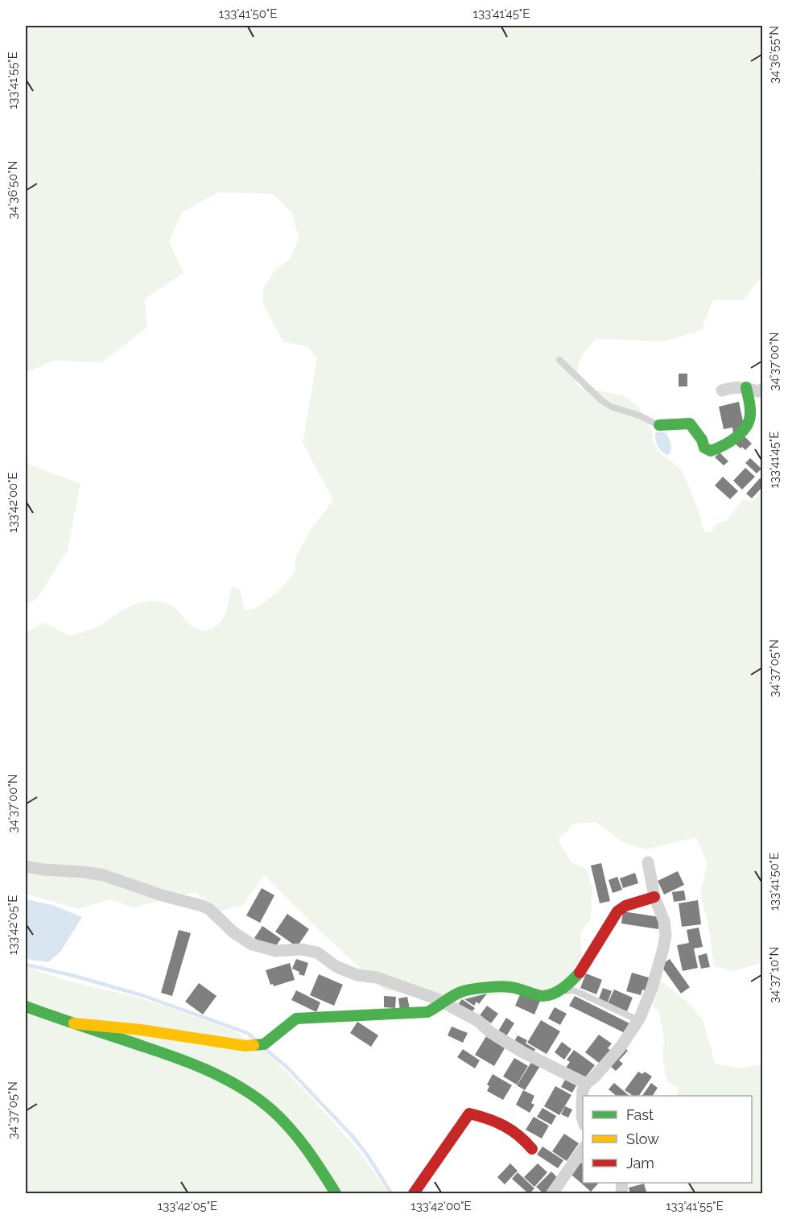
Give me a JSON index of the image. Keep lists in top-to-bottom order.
{
  "legend": ["Fast", "Slow", "Jam"],
  "coordinates": [
    "133°41'50\"E",
    "133°41'45\"E",
    "34°36'55\"N",
    "133°41'55\"E",
    "34°36'50\"N",
    "34°37'00\"N",
    "133°42'00\"E",
    "34°37'05\"N",
    "133°42'05\"E",
    "34°37'10\"N"
  ]
}
